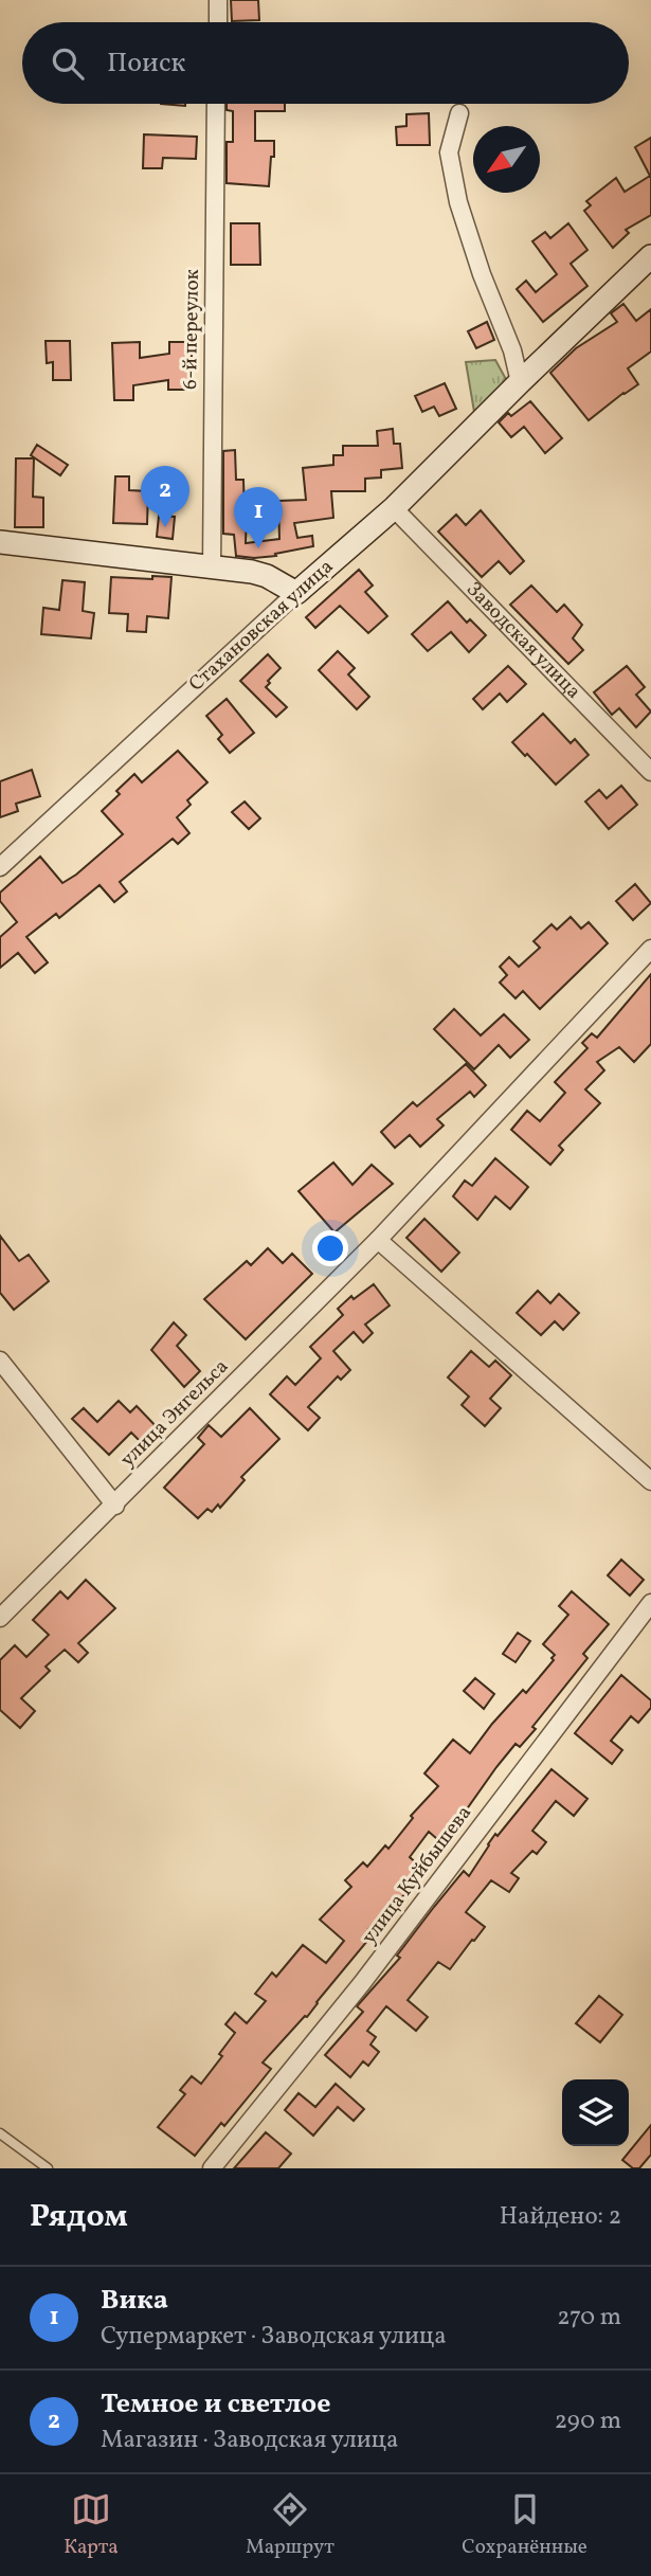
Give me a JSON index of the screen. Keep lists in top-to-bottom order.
{
  "streets": {
    "street": [
      "6-й переулок",
      "Стахановская улица",
      "Заводская улица",
      "улица Энгельса",
      "улица Куйбышева"
    ]
  },
  "crossings": [
    ["Стахановская улица", "Заводская улица"]
  ],
  "north": "bottom left",
  "page": {
    "search": "Поиск",
    "pins": ["2", "1"],
    "heading": ["Рядом", "Найдено: 2"],
    "list": [
      {
        "mark": "1",
        "name": "Вика",
        "note": "Супермаркет · Заводская улица",
        "value": "270 m"
      },
      {
        "mark": "2",
        "name": "Темное и светлое",
        "note": "Магазин · Заводская улица",
        "value": "290 m"
      }
    ],
    "nav": ["Карта", "Маршрут", "Сохранённые"]
  }
}
